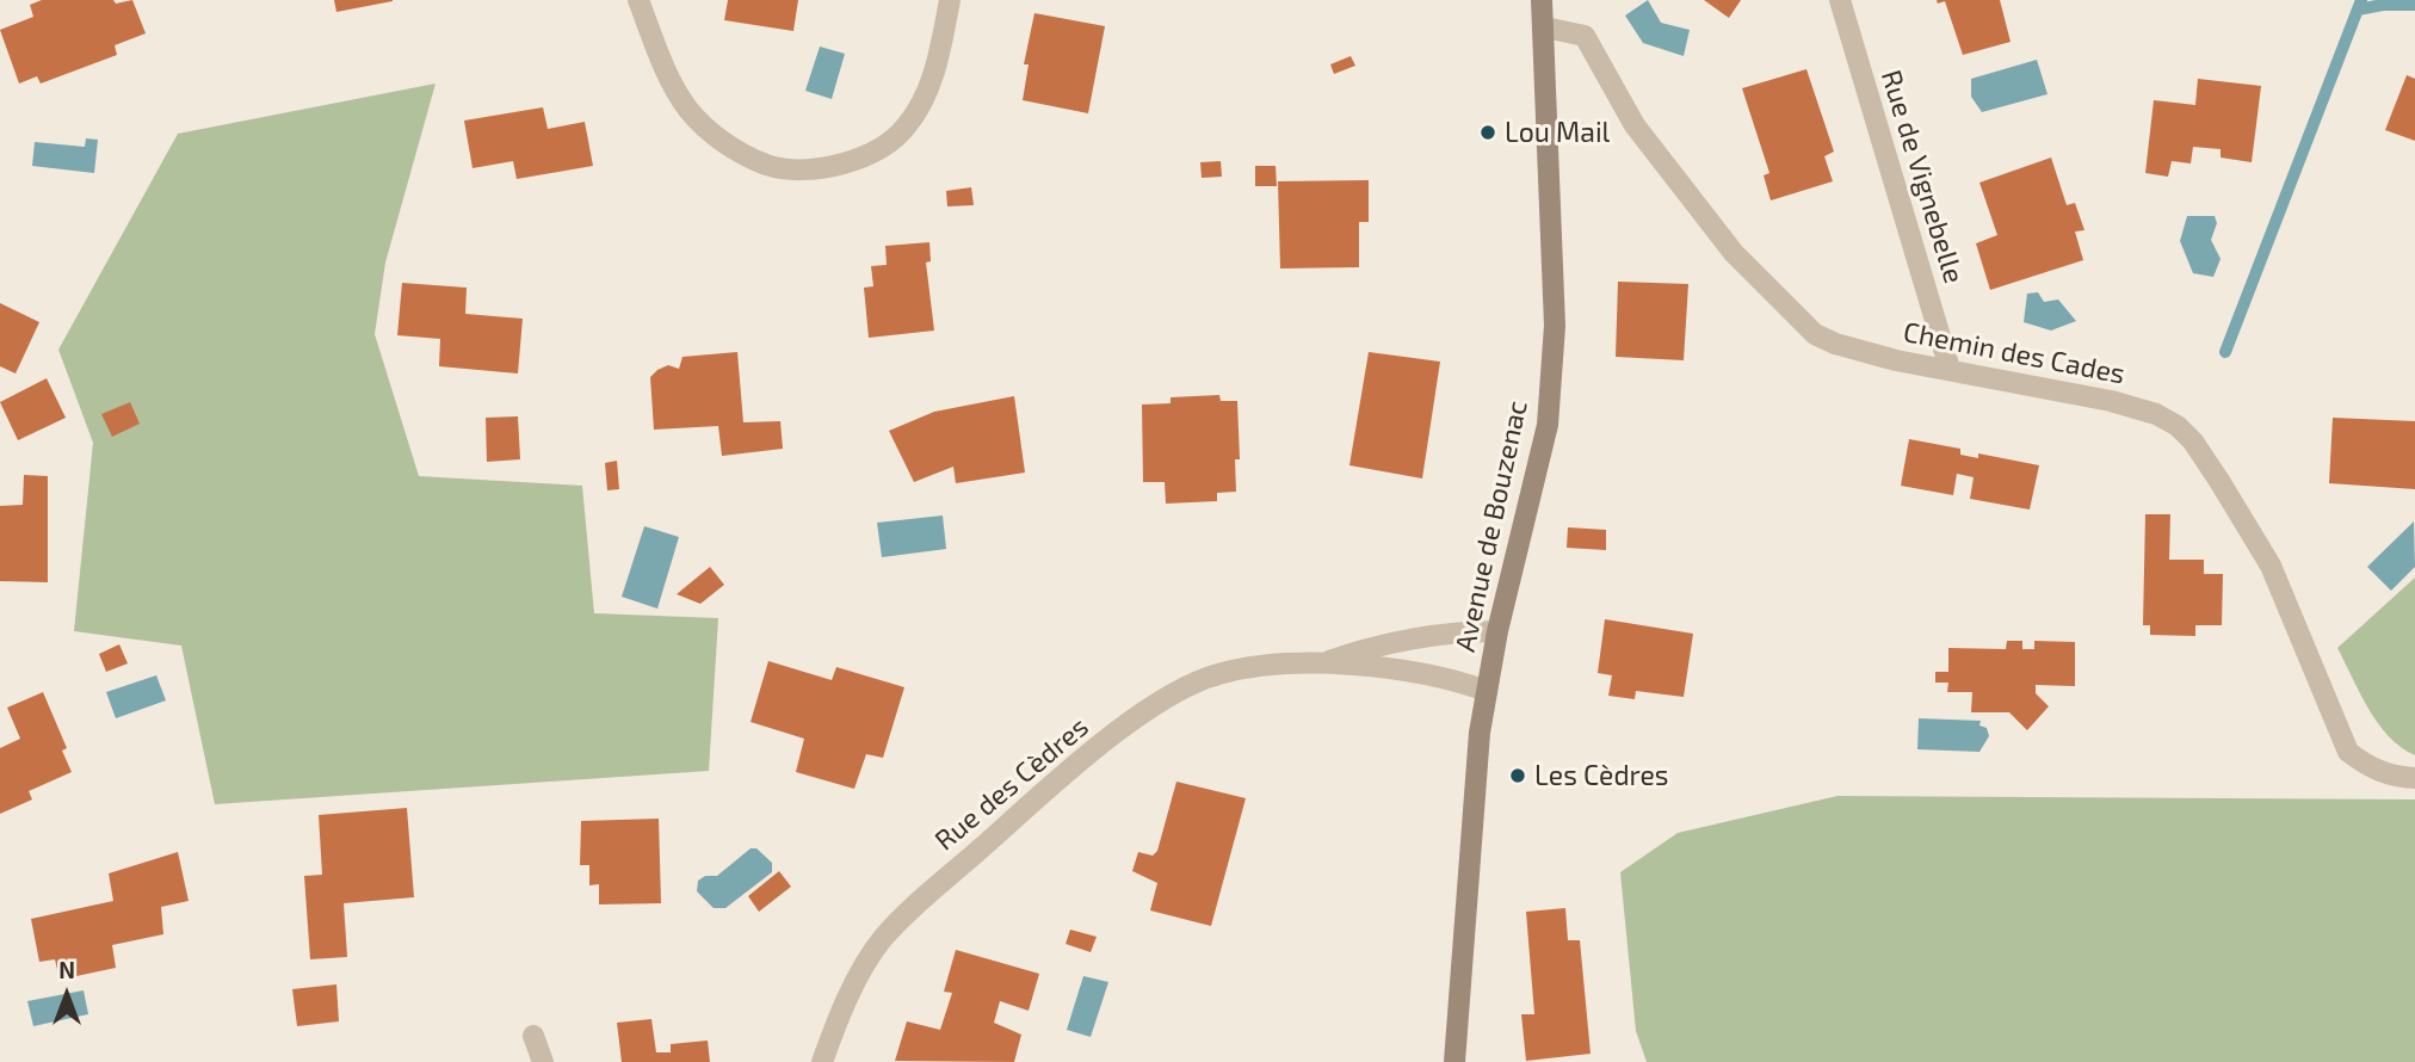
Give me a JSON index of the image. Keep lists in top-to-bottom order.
{
  "streets": {
    "street": [
      "Rue de Vignebelle",
      "Chemin des Cades",
      "Avenue de Bouzenac",
      "Rue des Cèdres"
    ]
  },
  "crossings": [
    ["Rue de Vignebelle", "Chemin des Cades"],
    ["Chemin des Cades", "Avenue de Bouzenac"],
    ["Avenue de Bouzenac", "Rue des Cèdres"]
  ],
  "places": ["Lou Mail", "Les Cèdres"],
  "north": "top"
}
